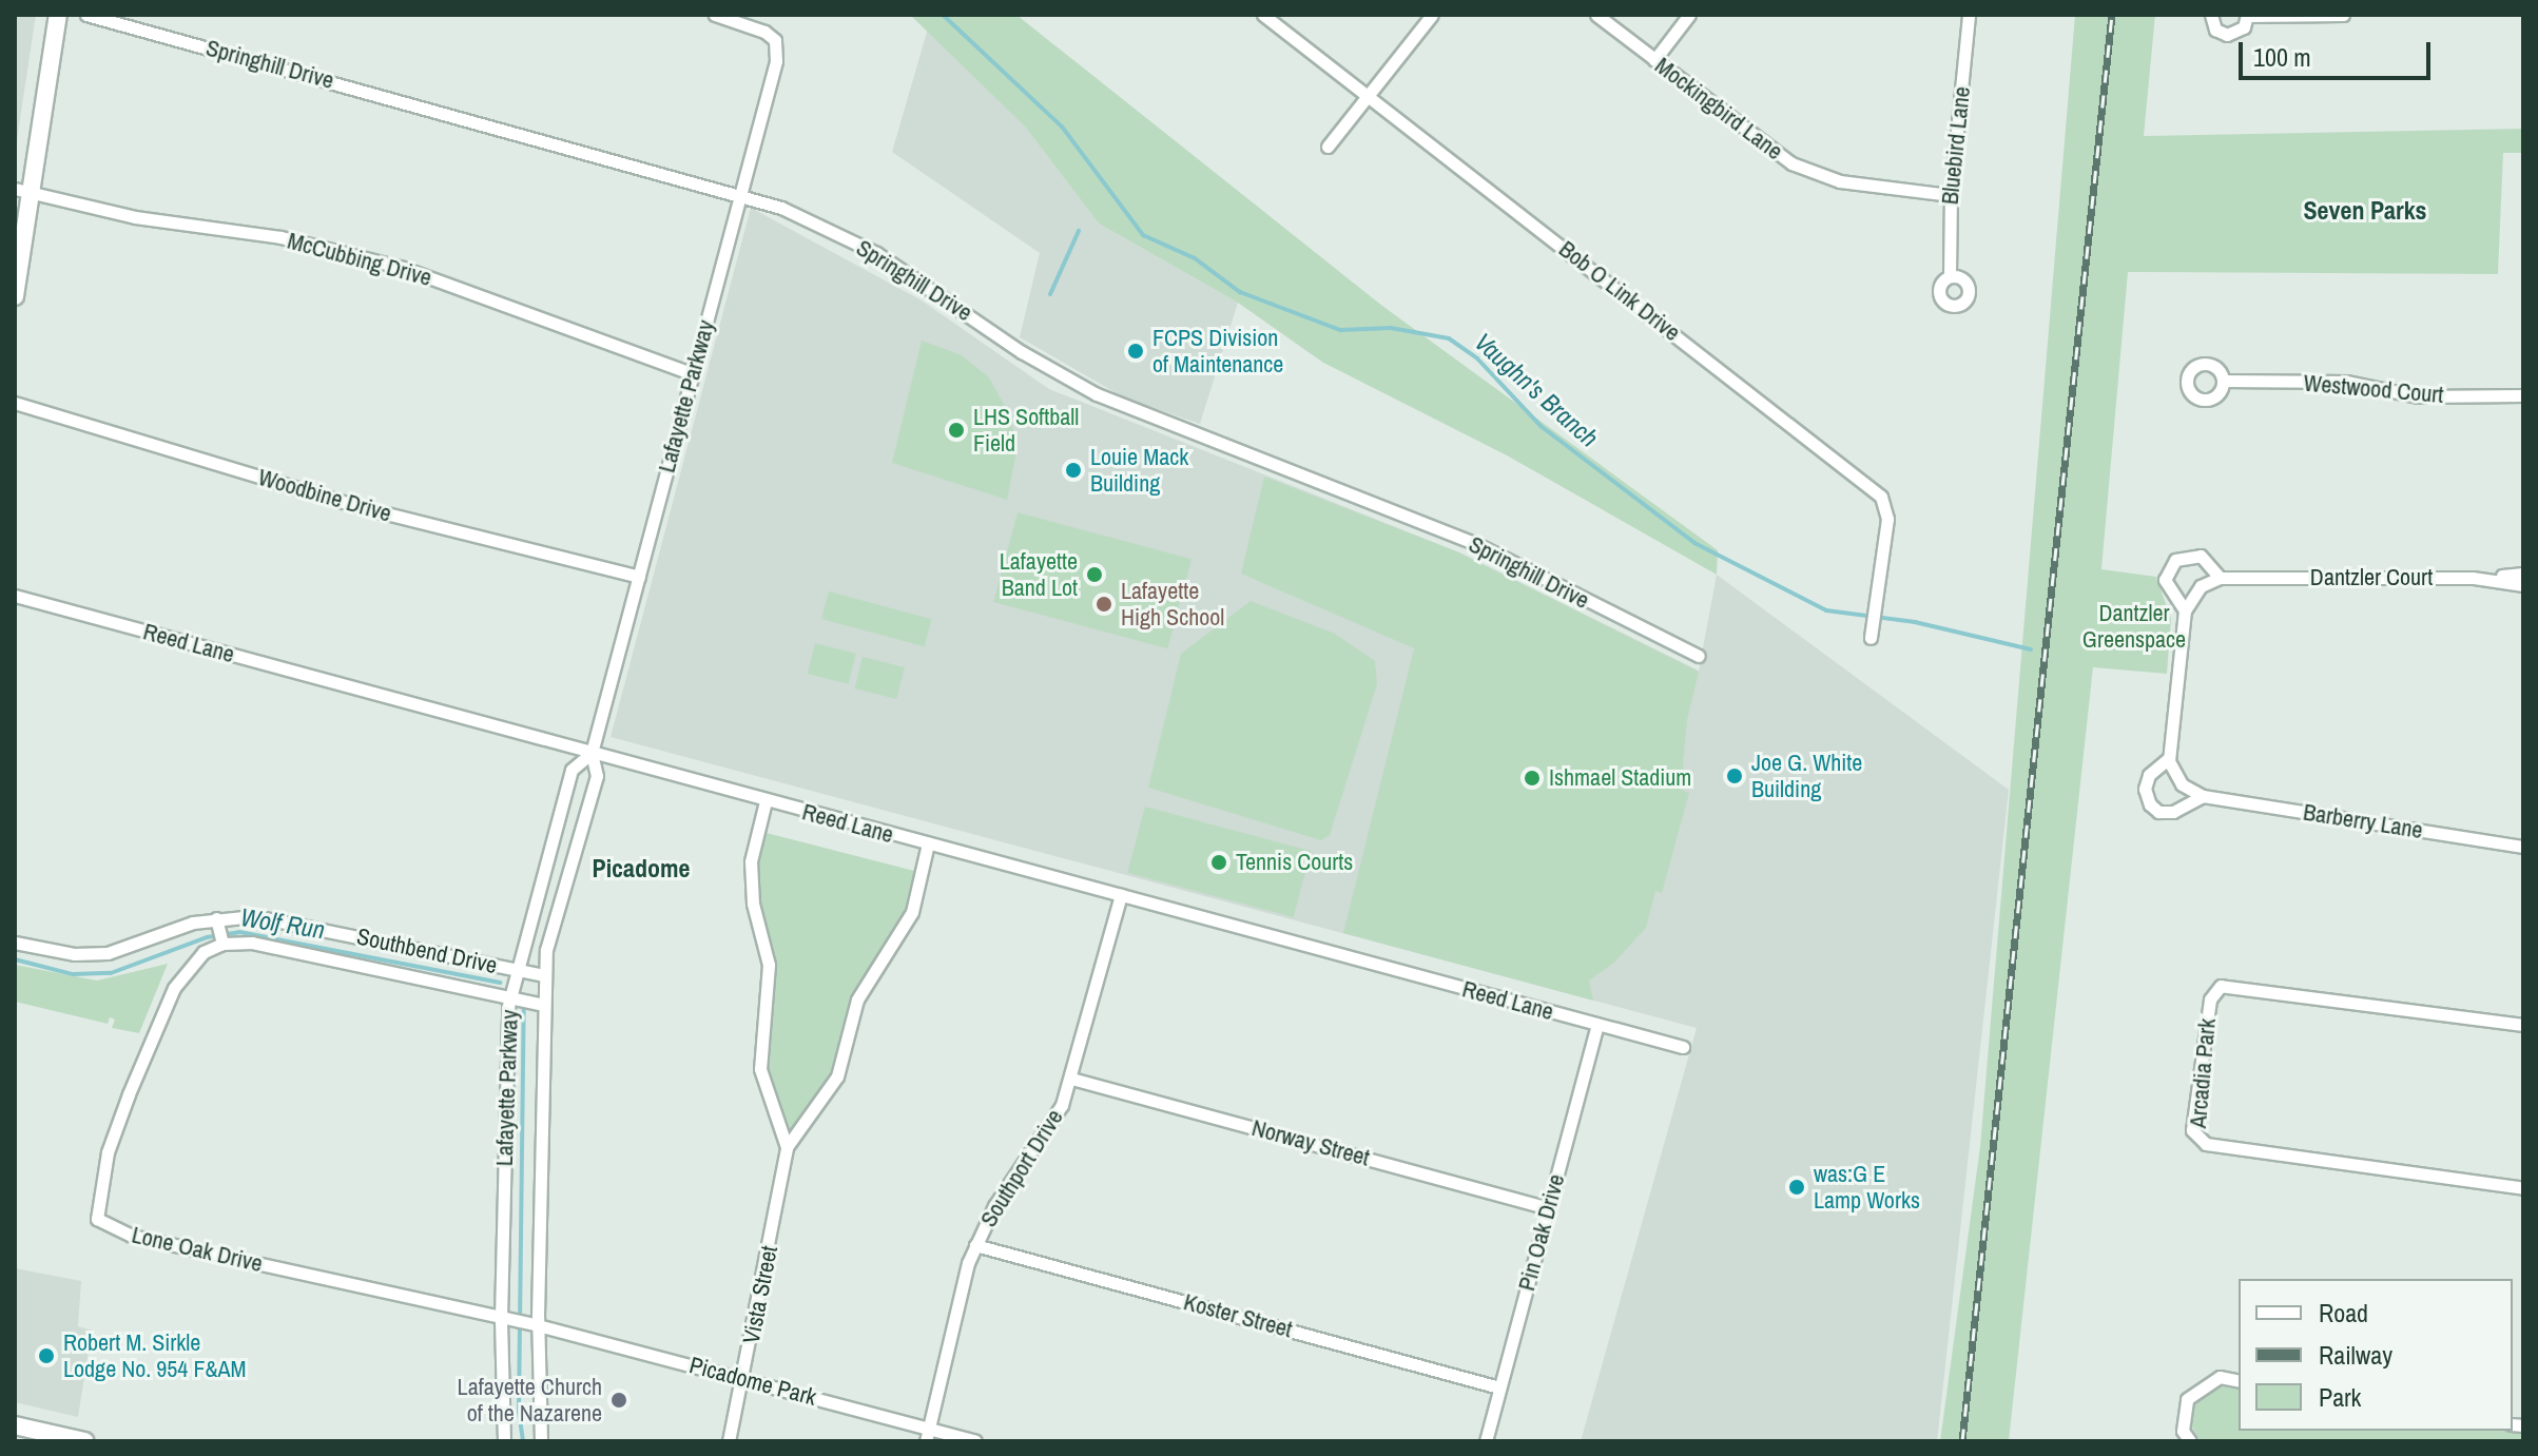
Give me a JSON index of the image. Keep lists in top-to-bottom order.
{
  "streets": {
    "street": [
      "Springhill Drive",
      "Mockingbird Lane",
      "Bluebird Lane",
      "McCubbing Drive",
      "Bob O Link Drive",
      "Westwood Court",
      "Lafayette Parkway",
      "Woodbine Drive",
      "Dantzler Court",
      "Reed Lane",
      "Barberry Lane",
      "Southbend Drive",
      "Arcadia Park",
      "Norway Street",
      "Southport Drive",
      "Pin Oak Drive",
      "Lone Oak Drive",
      "Vista Street",
      "Koster Street",
      "Picadome Park"
    ]
  },
  "crossings": [
    ["Springhill Drive", "Lafayette Parkway"],
    ["Mockingbird Lane", "Bluebird Lane"],
    ["McCubbing Drive", "Lafayette Parkway"],
    ["Lafayette Parkway", "Woodbine Drive"],
    ["Lafayette Parkway", "Reed Lane"],
    ["Lafayette Parkway", "Southbend Drive"],
    ["Lafayette Parkway", "Lone Oak Drive"],
    ["Lafayette Parkway", "Picadome Park"],
    ["Reed Lane", "Southport Drive"],
    ["Reed Lane", "Pin Oak Drive"],
    ["Southbend Drive", "Lone Oak Drive"],
    ["Norway Street", "Southport Drive"],
    ["Norway Street", "Pin Oak Drive"],
    ["Southport Drive", "Koster Street"],
    ["Southport Drive", "Picadome Park"],
    ["Pin Oak Drive", "Koster Street"],
    ["Lone Oak Drive", "Picadome Park"],
    ["Vista Street", "Picadome Park"]
  ],
  "districts": ["Seven Parks", "Picadome"],
  "water": ["Vaughn's Branch", "Wolf Run"],
  "parks": ["Dantzler Greenspace"],
  "places": [
    "FCPS Division of Maintenance",
    "LHS Softball Field",
    "Louie Mack Building",
    "Lafayette Band Lot",
    "Lafayette High School",
    "Joe G. White Building",
    "Ishmael Stadium",
    "Tennis Courts",
    "was:G E Lamp Works",
    "Robert M. Sirkle Lodge No. 954 F&AM",
    "Lafayette Church of the Nazarene"
  ],
  "legend": ["Road", "Railway", "Park"],
  "scale_bar": "100 m"
}
